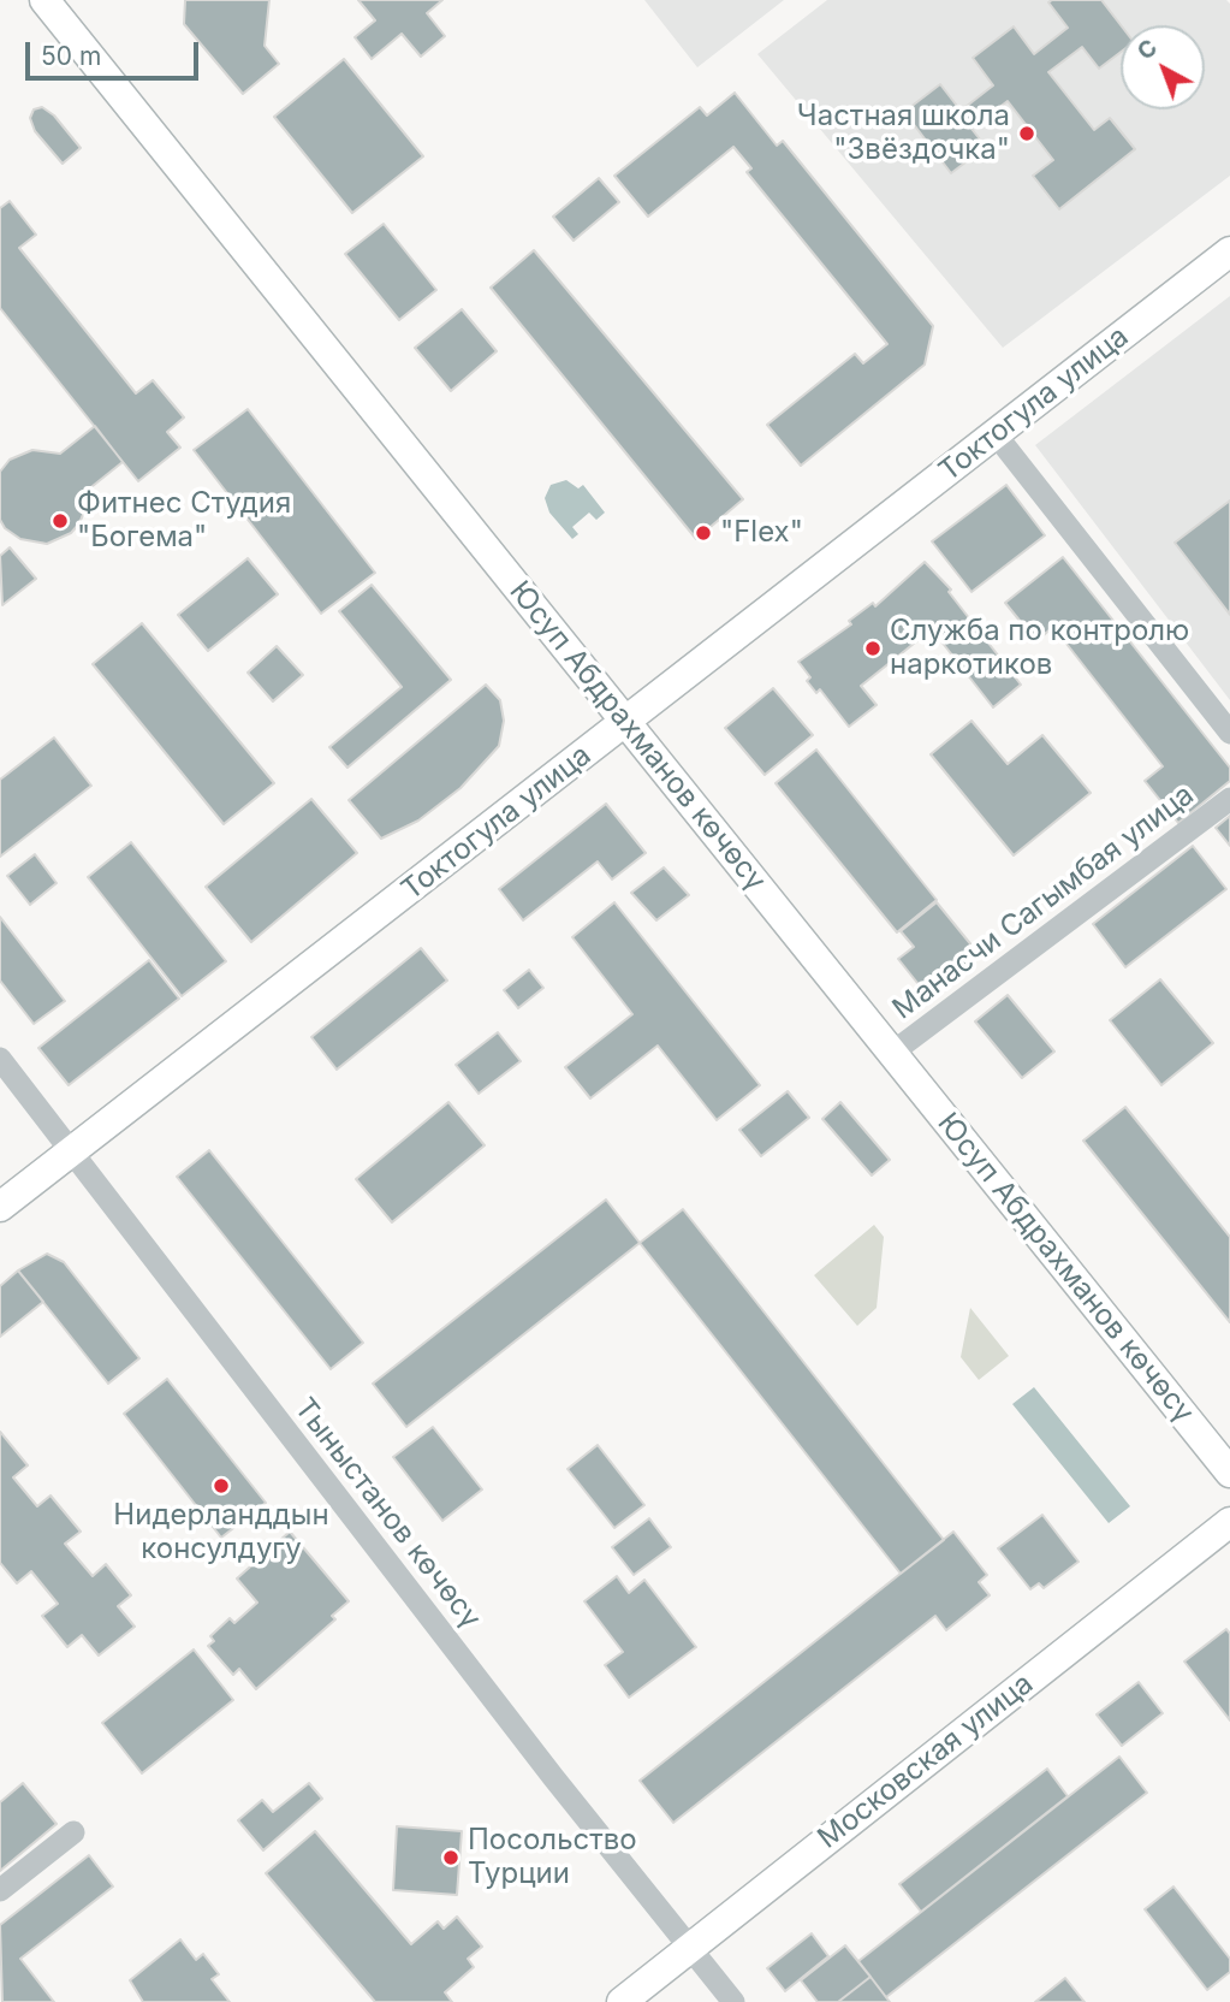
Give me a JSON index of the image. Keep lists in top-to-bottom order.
{
  "streets": {
    "main road": ["Токтогула улица", "Юсуп Абдрахманов көчөсү", "Московская улица"],
    "street": ["Манасчи Сагымбая улица", "Тыныстанов көчөсү"]
  },
  "crossings": [
    ["Токтогула улица", "Юсуп Абдрахманов көчөсү"],
    ["Токтогула улица", "Тыныстанов көчөсү"],
    ["Юсуп Абдрахманов көчөсү", "Манасчи Сагымбая улица"],
    ["Тыныстанов көчөсү", "Московская улица"]
  ],
  "places": [
    "Частная школа \"Звёздочка\"",
    "Фитнес Студия \"Богема\"",
    "\"Flex\"",
    "Служба по контролю наркотиков",
    "Нидерланддын консулдугу",
    "Посольство Турции"
  ],
  "scale_bar": "50 m",
  "north": "top left"
}
